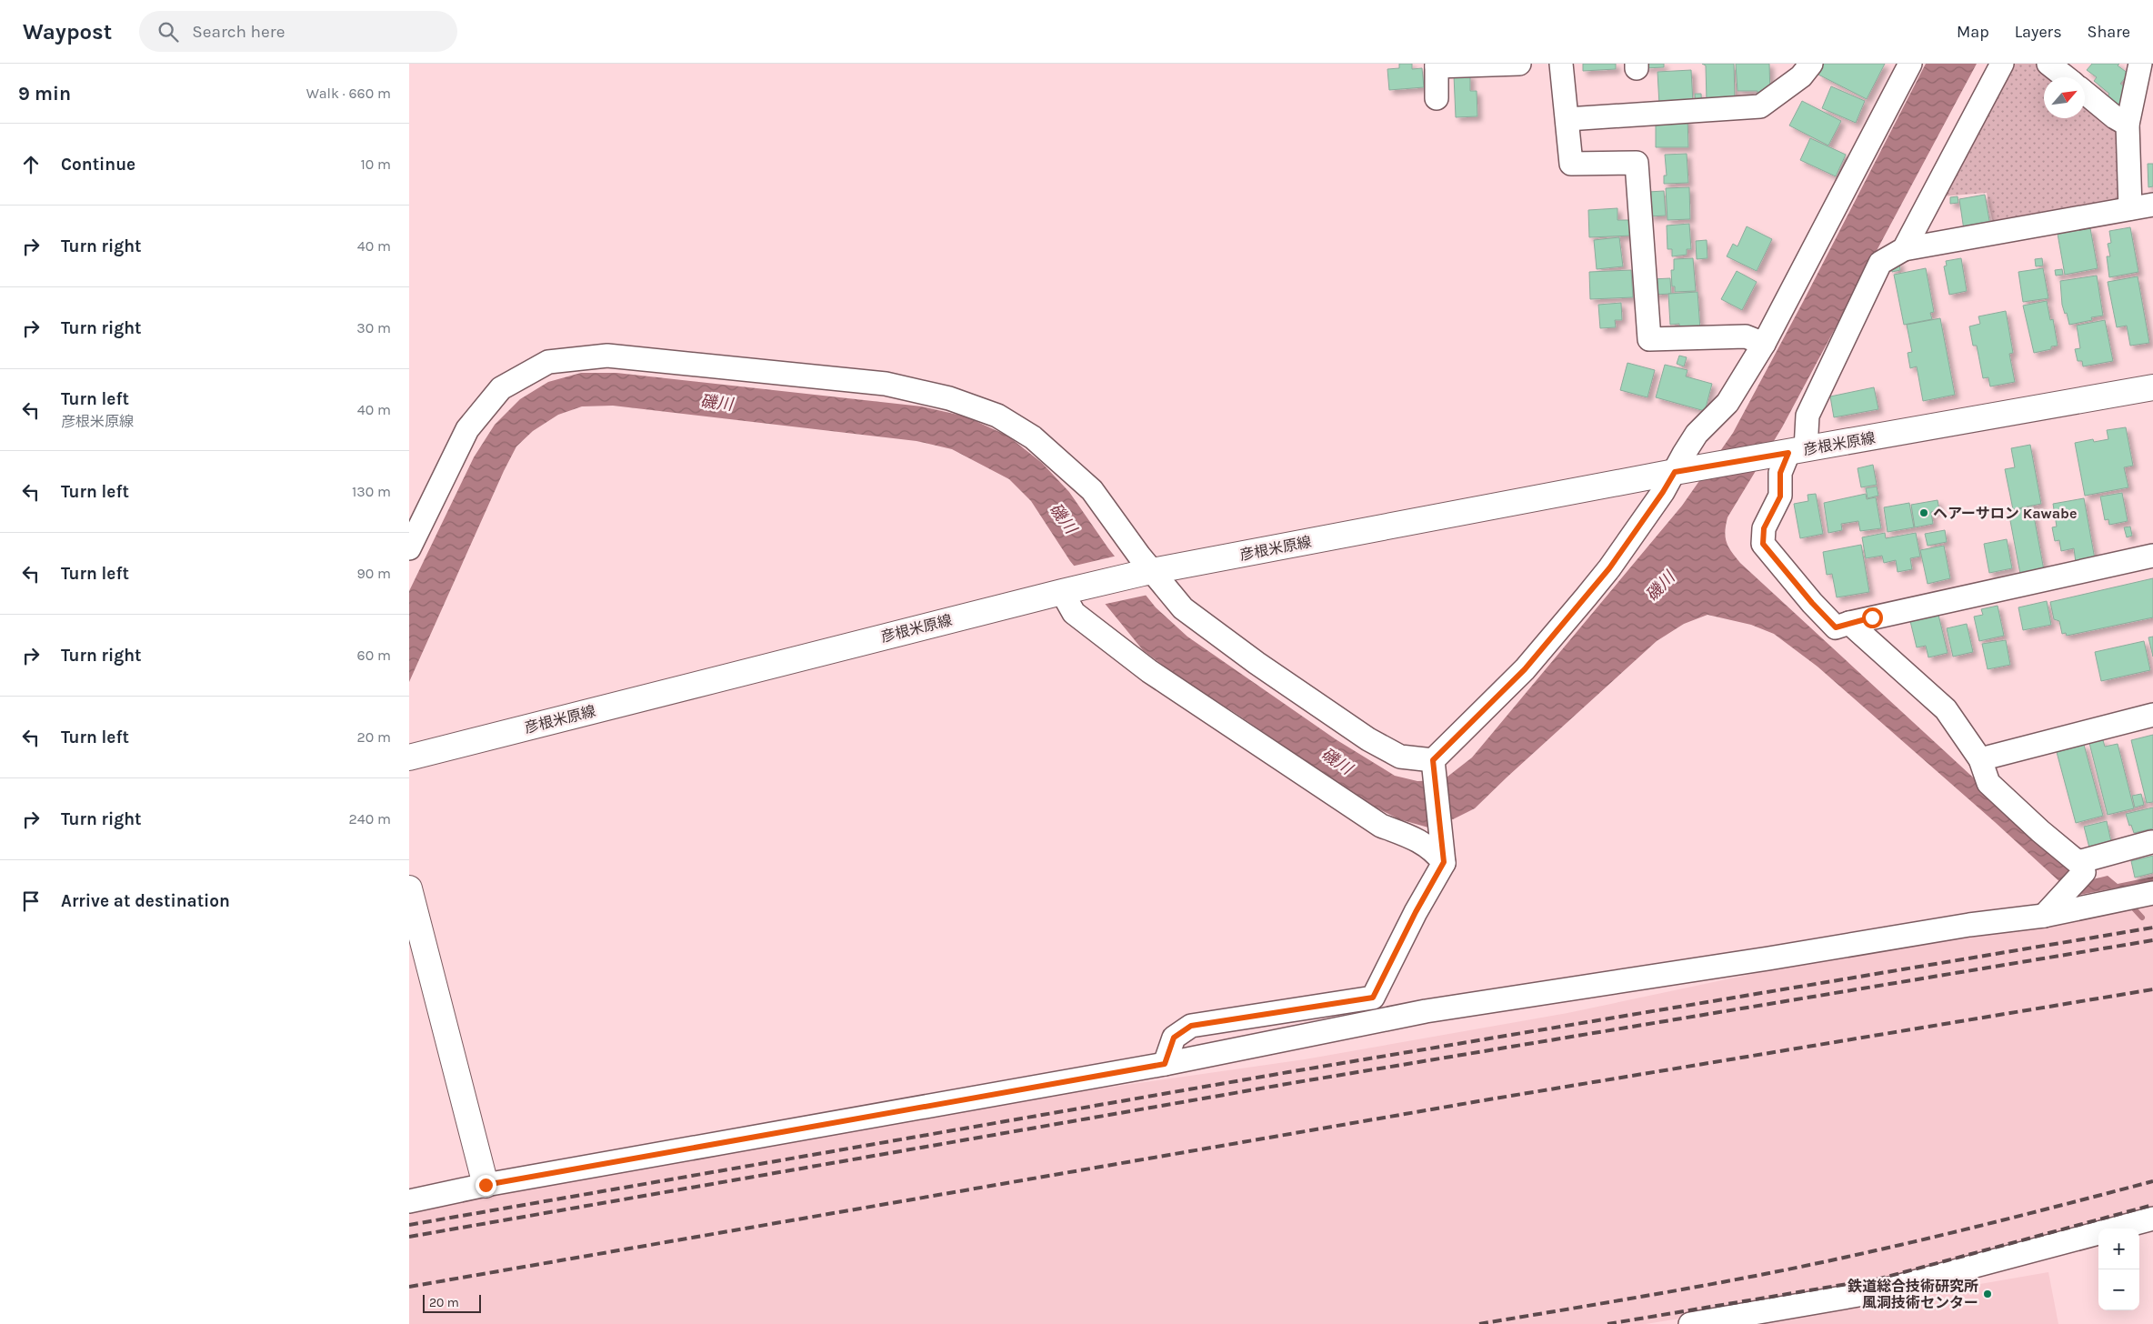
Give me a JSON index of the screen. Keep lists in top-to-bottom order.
{
  "streets": {
    "main road": ["彦根米原線"]
  },
  "water": ["磯川"],
  "places": ["ヘアーサロン Kawabe", "鉄道総合技術研究所 風洞技術センター"],
  "scale_bar": "20 m",
  "north": "top right",
  "page": {
    "header": "Waypost",
    "search": "Search here",
    "nav": ["Map", "Layers", "Share"],
    "heading": ["9 min", "Walk · 660 m"],
    "list": [
      ["Continue", "10 m"],
      ["Turn right", "40 m"],
      ["Turn right", "30 m"],
      ["Turn left", "彦根米原線", "40 m"],
      ["Turn left", "130 m"],
      ["Turn left", "90 m"],
      ["Turn right", "60 m"],
      ["Turn left", "20 m"],
      ["Turn right", "240 m"],
      "Arrive at destination"
    ],
    "map_buttons": ["+", "−"],
    "scale": "20 m"
  }
}
